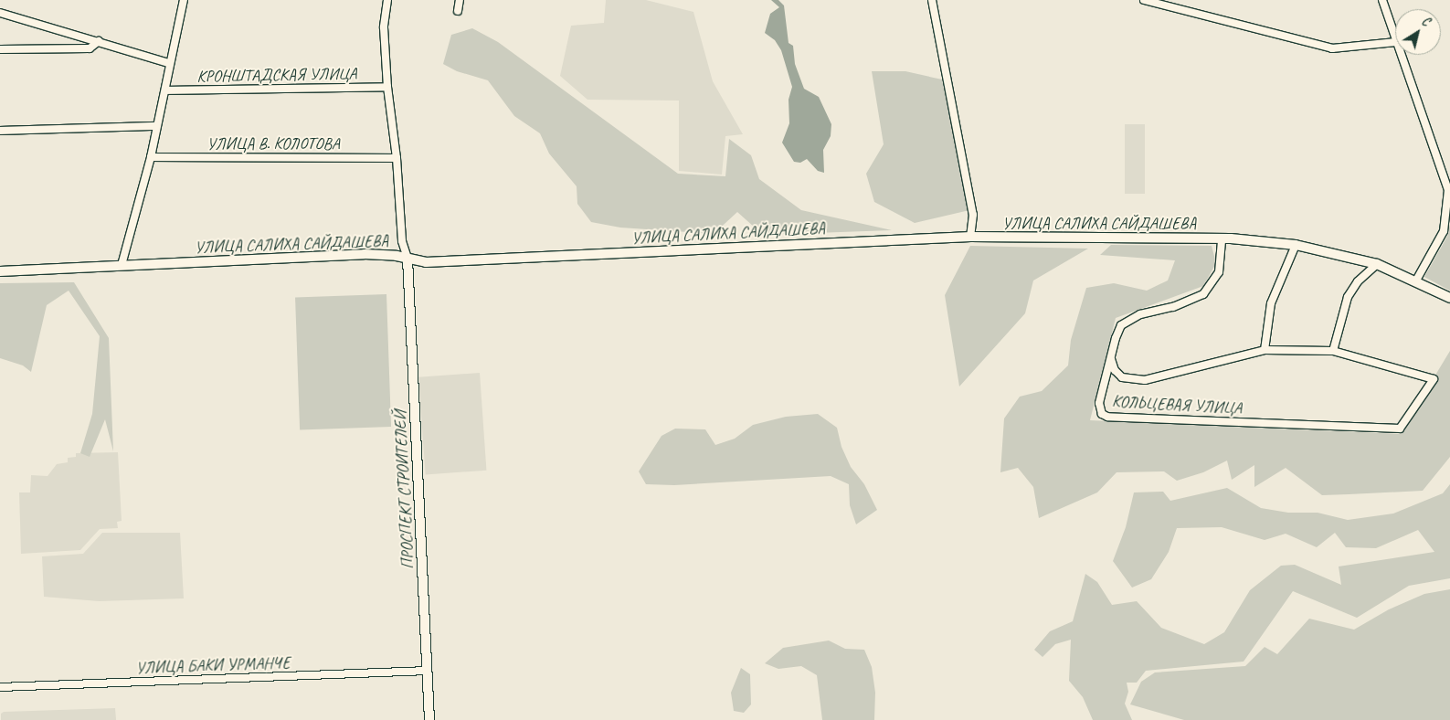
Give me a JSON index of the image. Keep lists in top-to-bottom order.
{
  "streets": {
    "street": [
      "КРОНШТАДСКАЯ УЛИЦА",
      "УЛИЦА В. КОЛОТОВА",
      "УЛИЦА САЛИХА САЙДАШЕВА",
      "КОЛЬЦЕВАЯ УЛИЦА",
      "ПРОСПЕКТ СТРОИТЕЛЕЙ",
      "УЛИЦА БАКИ УРМАНЧЕ"
    ]
  },
  "crossings": [
    ["УЛИЦА САЛИХА САЙДАШЕВА", "КОЛЬЦЕВАЯ УЛИЦА"],
    ["УЛИЦА САЛИХА САЙДАШЕВА", "ПРОСПЕКТ СТРОИТЕЛЕЙ"],
    ["ПРОСПЕКТ СТРОИТЕЛЕЙ", "УЛИЦА БАКИ УРМАНЧЕ"]
  ],
  "north": "top right"
}
